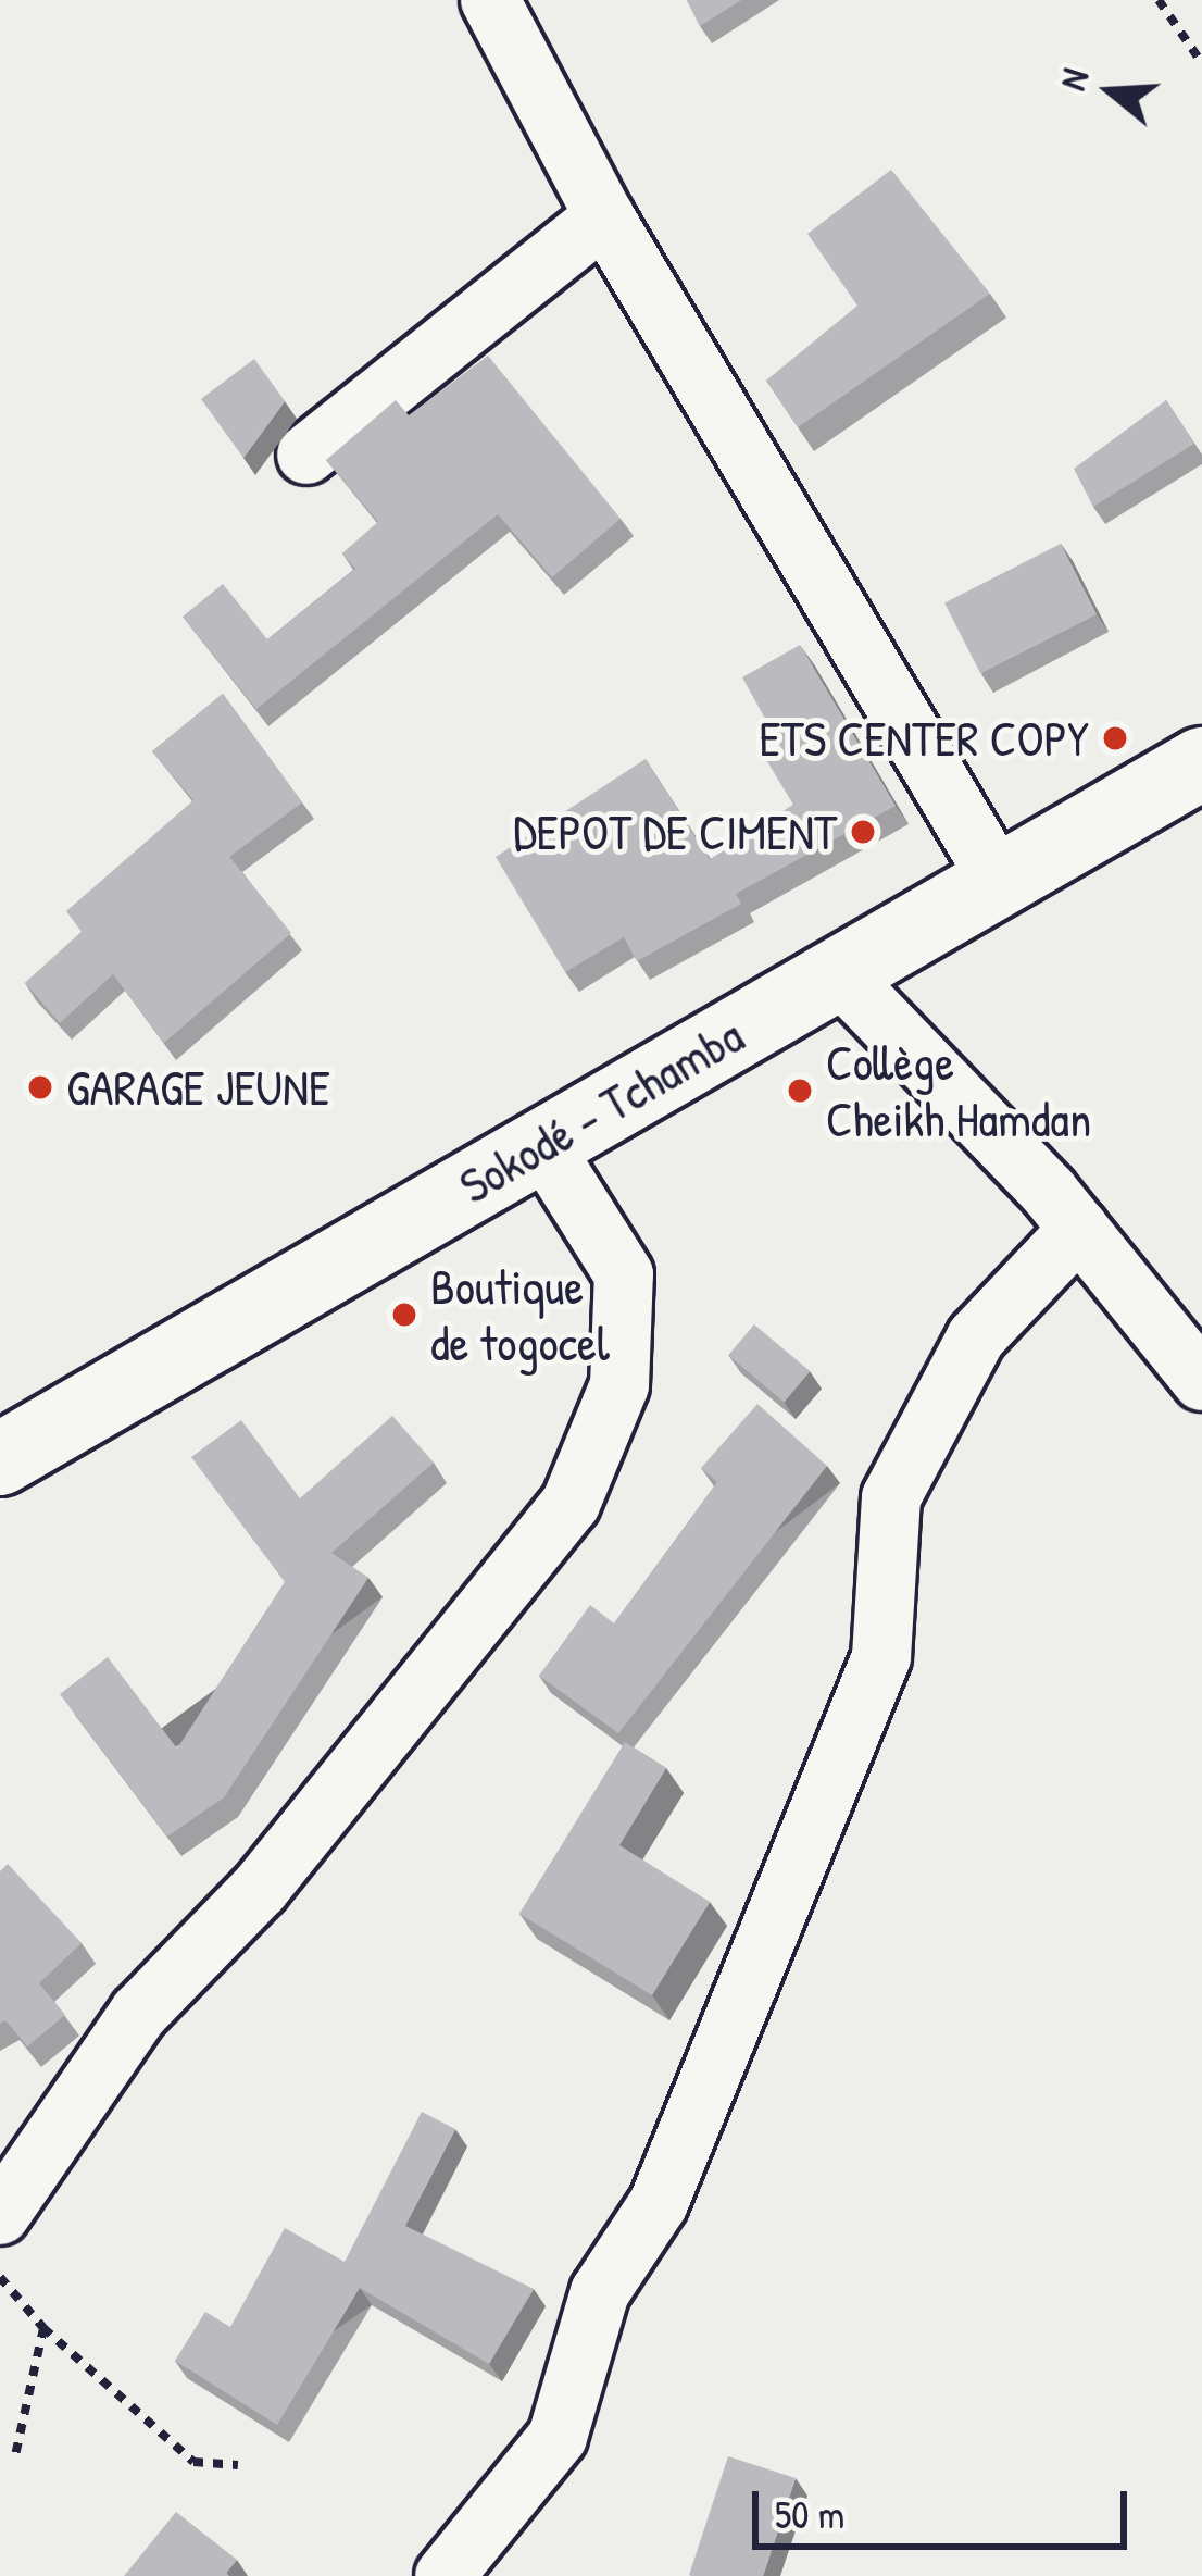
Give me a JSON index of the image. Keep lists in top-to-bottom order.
{
  "streets": {
    "main road": ["Sokodé - Tchamba"]
  },
  "places": [
    "ETS CENTER COPY",
    "DEPOT DE CIMENT",
    "GARAGE JEUNE",
    "Collège Cheikh Hamdan",
    "Boutique de togocel"
  ],
  "scale_bar": "50 m",
  "north": "left"
}
